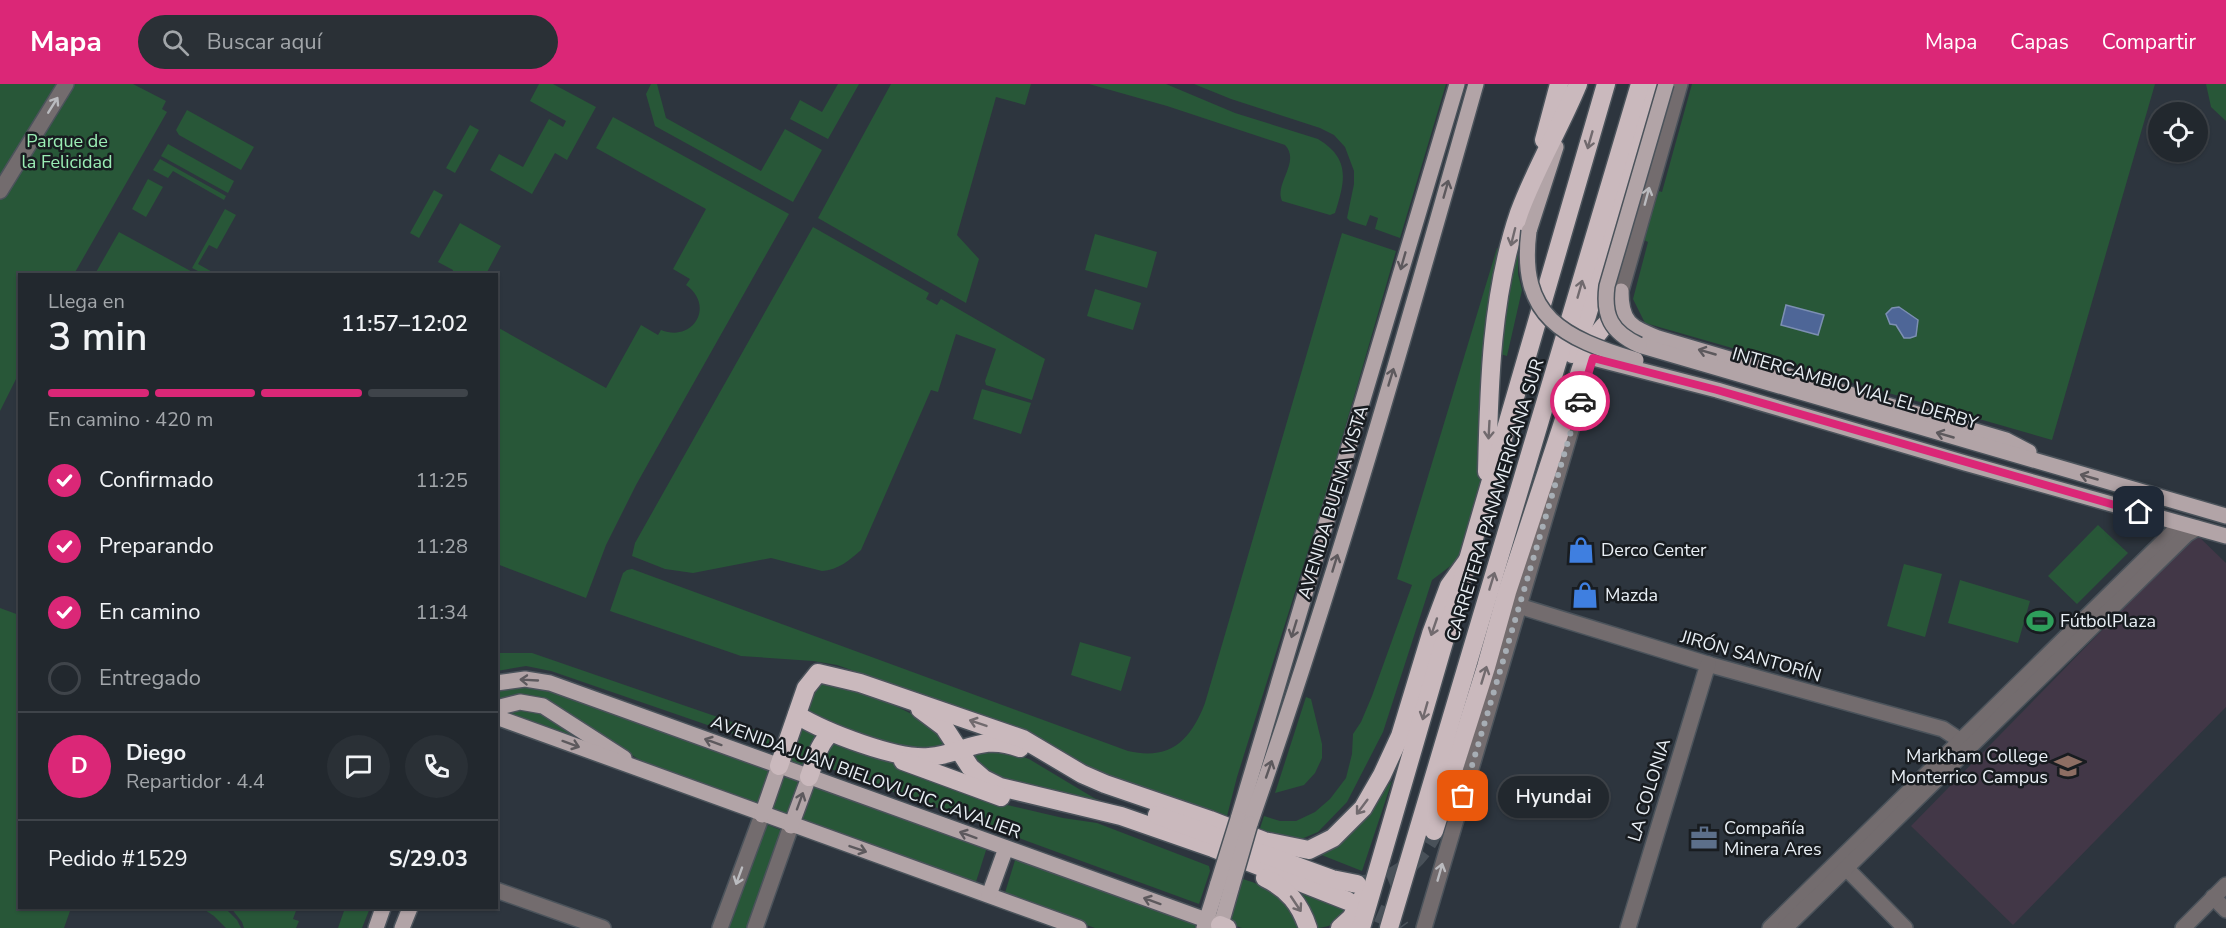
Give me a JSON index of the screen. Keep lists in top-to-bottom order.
{
  "streets": {
    "highway": ["CARRETERA PANAMERICANA SUR"],
    "main road": ["INTERCAMBIO VIAL EL DERBY", "AVENIDA BUENA VISTA", "AVENIDA JUAN BIELOVUCIC CAVALIER"],
    "street": ["JIRÓN SANTORÍN", "LA COLONIA"]
  },
  "crossings": [
    ["AVENIDA BUENA VISTA", "AVENIDA JUAN BIELOVUCIC CAVALIER"],
    ["JIRÓN SANTORÍN", "LA COLONIA"]
  ],
  "parks": ["Parque de la Felicidad"],
  "places": {
    "shop": ["Derco Center", "Mazda"],
    "sports": ["FútbolPlaza"],
    "school or university": ["Markham College Monterrico Campus"],
    "other": ["Hyundai"],
    "office": ["Compañía Minera Ares"]
  },
  "page": {
    "header": "Mapa",
    "search": "Buscar aquí",
    "nav": ["Mapa", "Capas", "Compartir"],
    "heading": ["3 min", "Llega en", "11:57–12:02"],
    "panel": [
      "Diego",
      "Repartidor · 4.4",
      "Pedido #1529",
      "S/29.03"
    ],
    "bar": "En camino · 420 m",
    "list": [
      ["Confirmado", "11:25"],
      ["Preparando", "11:28"],
      ["En camino", "11:34"],
      "Entregado"
    ],
    "round": "D",
    "bubble": "Hyundai"
  }
}
